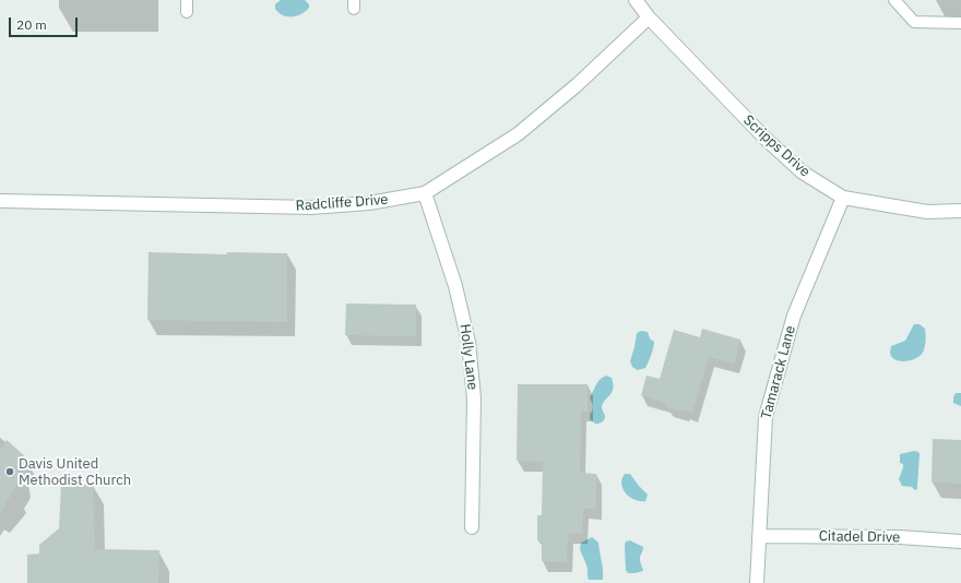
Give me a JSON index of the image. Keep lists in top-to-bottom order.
{
  "streets": {
    "street": [
      "Scripps Drive",
      "Radcliffe Drive",
      "Holly Lane",
      "Tamarack Lane",
      "Citadel Drive"
    ]
  },
  "crossings": [
    ["Scripps Drive", "Radcliffe Drive"],
    ["Scripps Drive", "Tamarack Lane"],
    ["Radcliffe Drive", "Holly Lane"],
    ["Tamarack Lane", "Citadel Drive"]
  ],
  "places": ["Davis United Methodist Church"],
  "scale_bar": "20 m"
}
